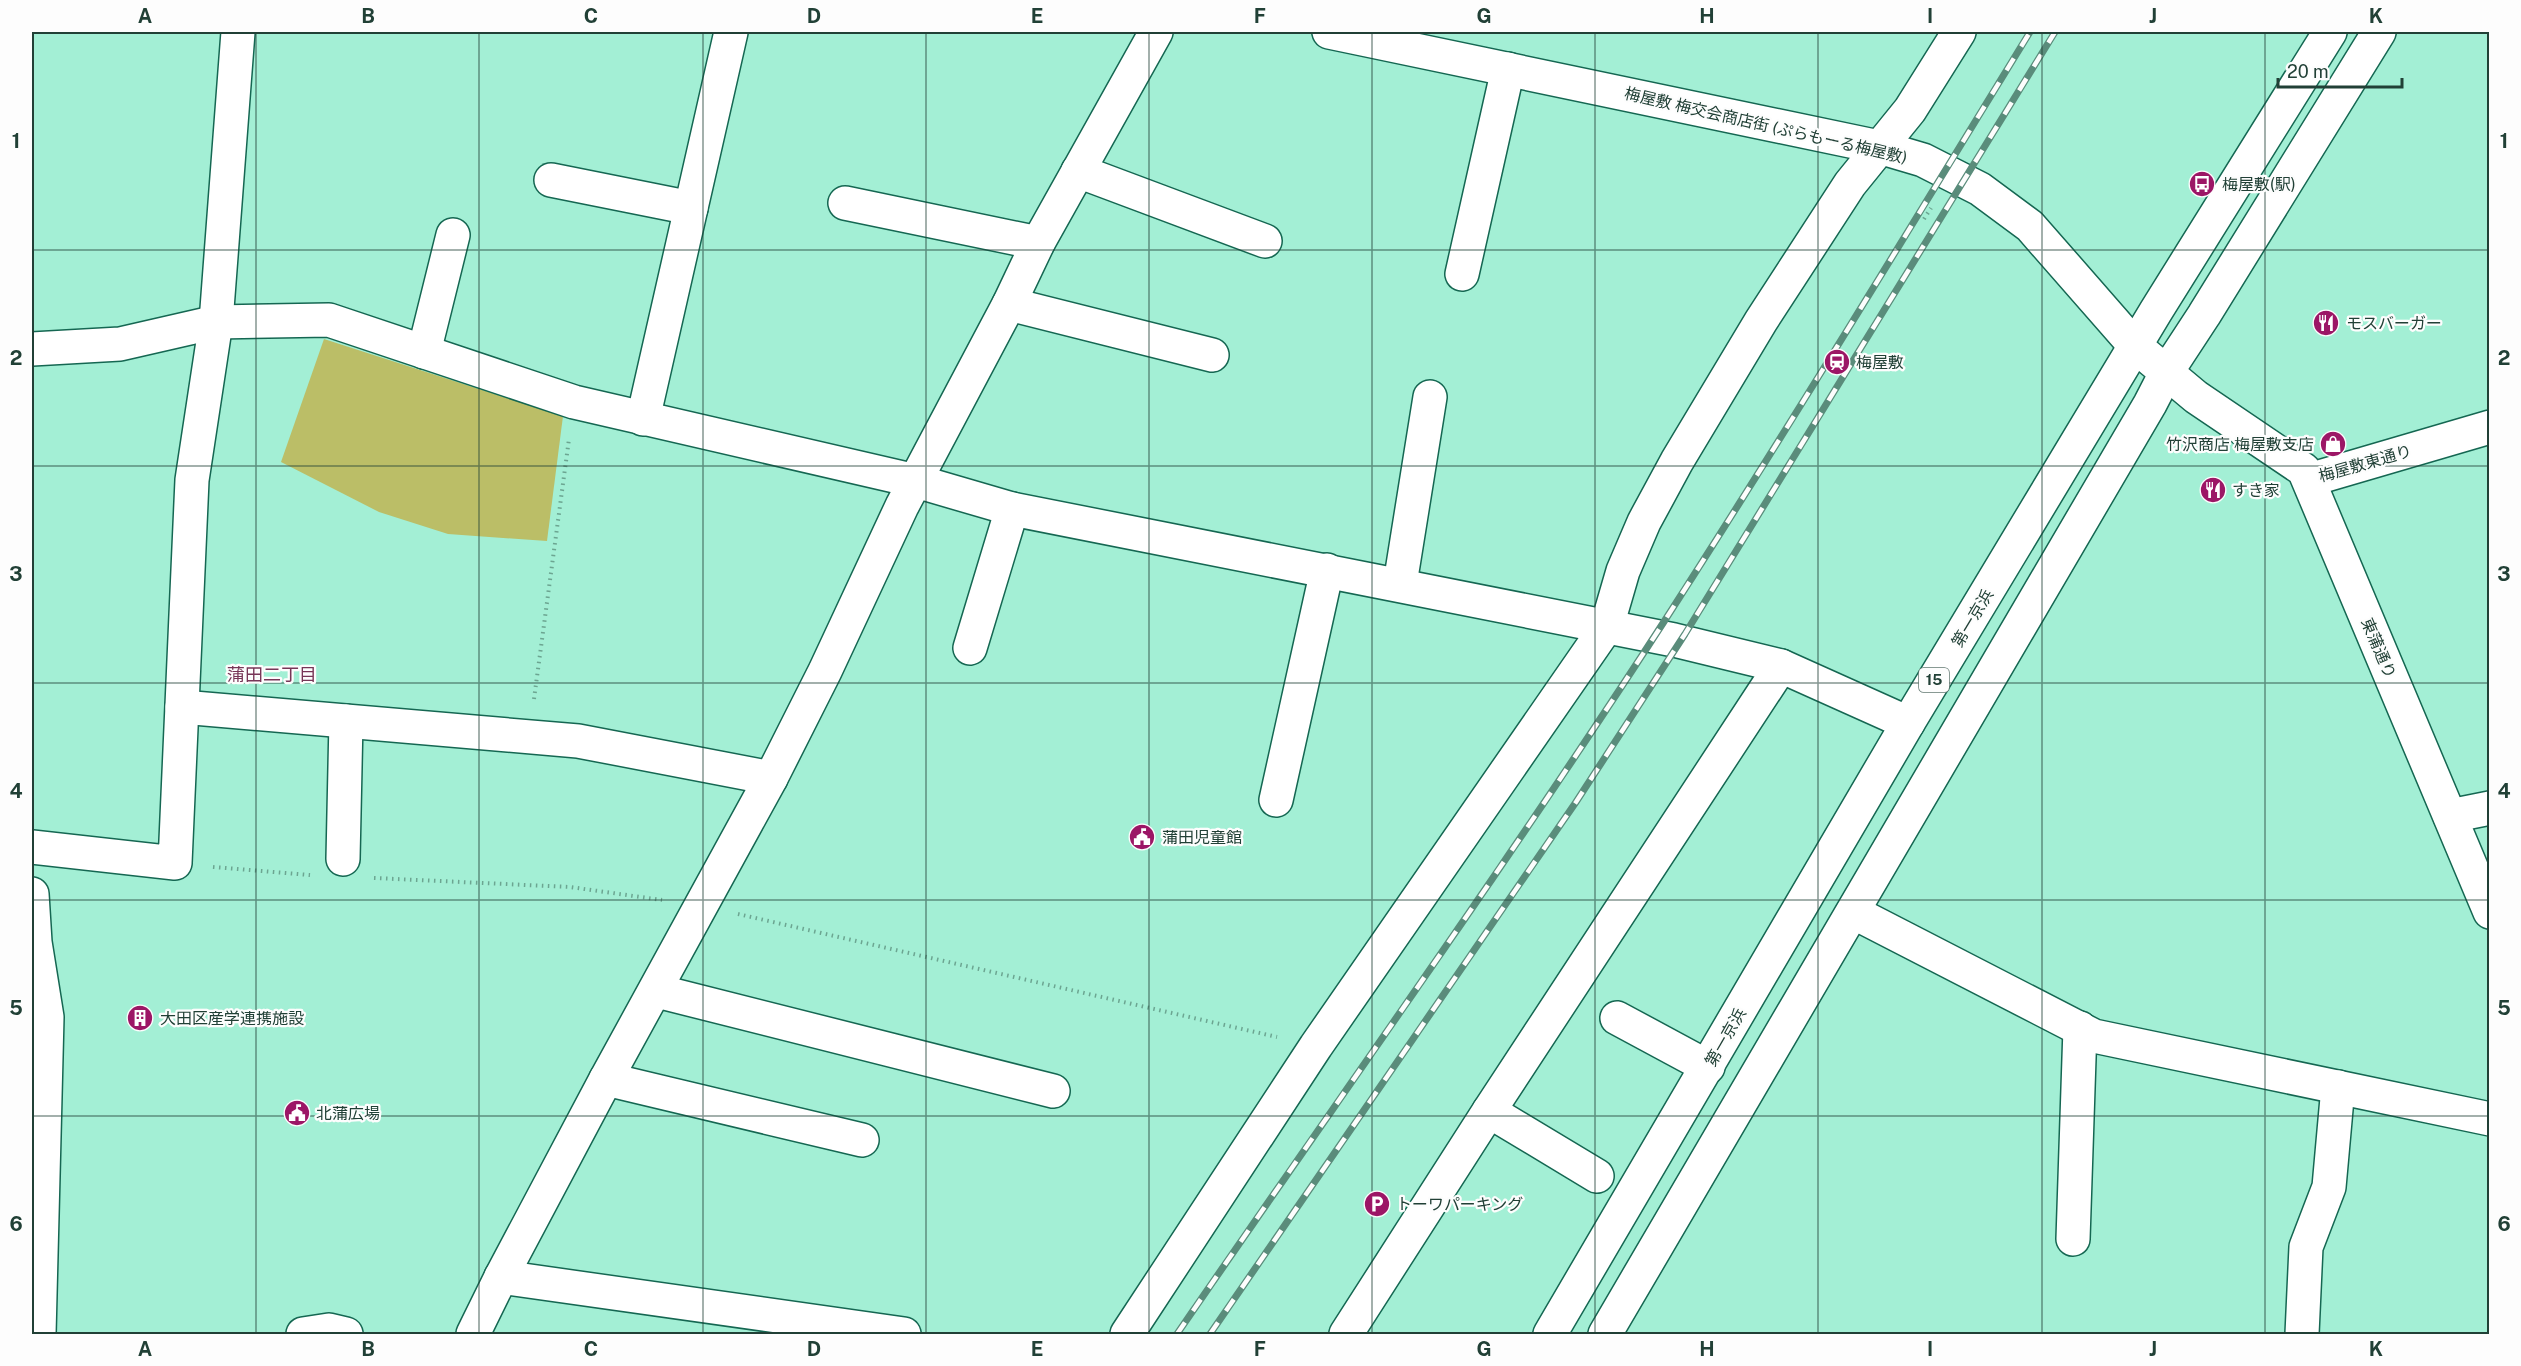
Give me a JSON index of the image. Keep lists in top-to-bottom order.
{
  "streets": {
    "main road": [
      "梅屋敷 梅交会商店街 (ぷらもーる梅屋敷)",
      "梅屋敷東通り",
      "第一京浜",
      "東蒲通り",
      "15"
    ]
  },
  "crossings": [
    ["梅屋敷 梅交会商店街 (ぷらもーる梅屋敷)", "梅屋敷東通り"],
    ["梅屋敷 梅交会商店街 (ぷらもーる梅屋敷)", "第一京浜"],
    ["梅屋敷東通り", "東蒲通り"]
  ],
  "districts": ["蒲田二丁目"],
  "places": {
    "bus stop": ["梅屋敷(駅)"],
    "restaurant": ["モスバーガー", "すき家"],
    "station": ["梅屋敷"],
    "shop": ["竹沢商店 梅屋敷支店"],
    "public building": ["蒲田児童館", "北蒲広場"],
    "building": ["大田区産学連携施設"],
    "parking": ["トーワパーキング"]
  },
  "scale_bar": "20 m",
  "grid": {
    "columns": [
      "A",
      "B",
      "C",
      "D",
      "E",
      "F",
      "G",
      "H",
      "I",
      "J",
      "K"
    ],
    "rows": [
      "1",
      "2",
      "3",
      "4",
      "5",
      "6"
    ]
  }
}
